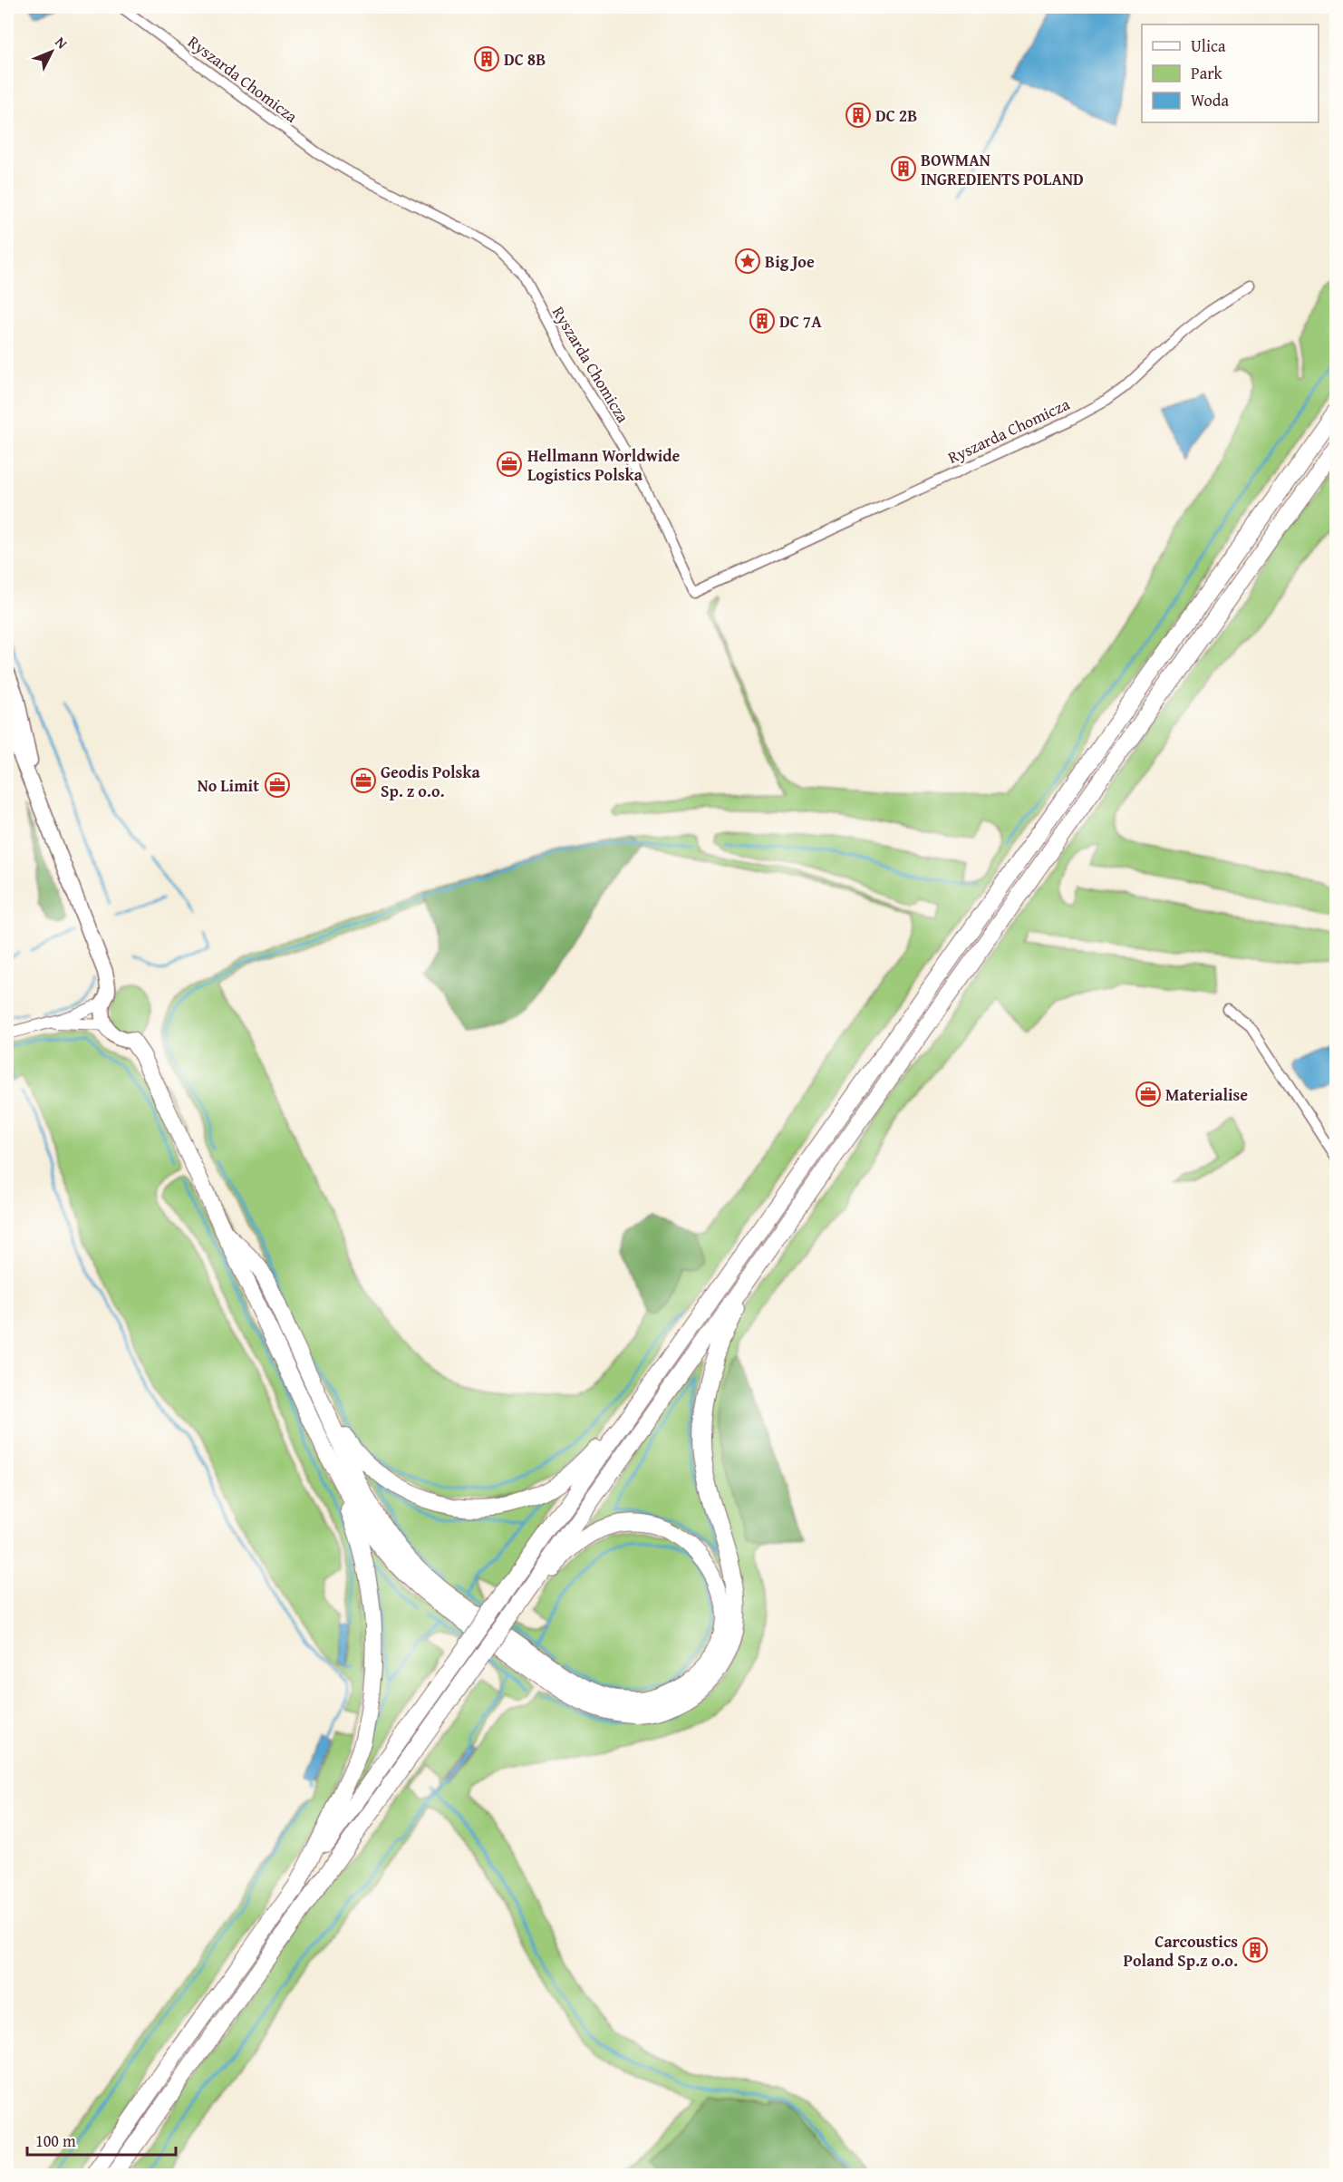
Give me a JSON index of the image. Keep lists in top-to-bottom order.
{
  "streets": {
    "street": ["Ryszarda Chomicza"]
  },
  "places": {
    "building": [
      "DC 8B",
      "DC 2B",
      "BOWMAN INGREDIENTS POLAND",
      "DC 7A",
      "Carcoustics Poland Sp.z o.o."
    ],
    "place": ["Big Joe"],
    "office": [
      "Hellmann Worldwide Logistics Polska",
      "Geodis Polska Sp. z o.o.",
      "No Limit",
      "Materialise"
    ]
  },
  "legend": ["Ulica", "Park", "Woda"],
  "scale_bar": "100 m",
  "north": "top right"
}
